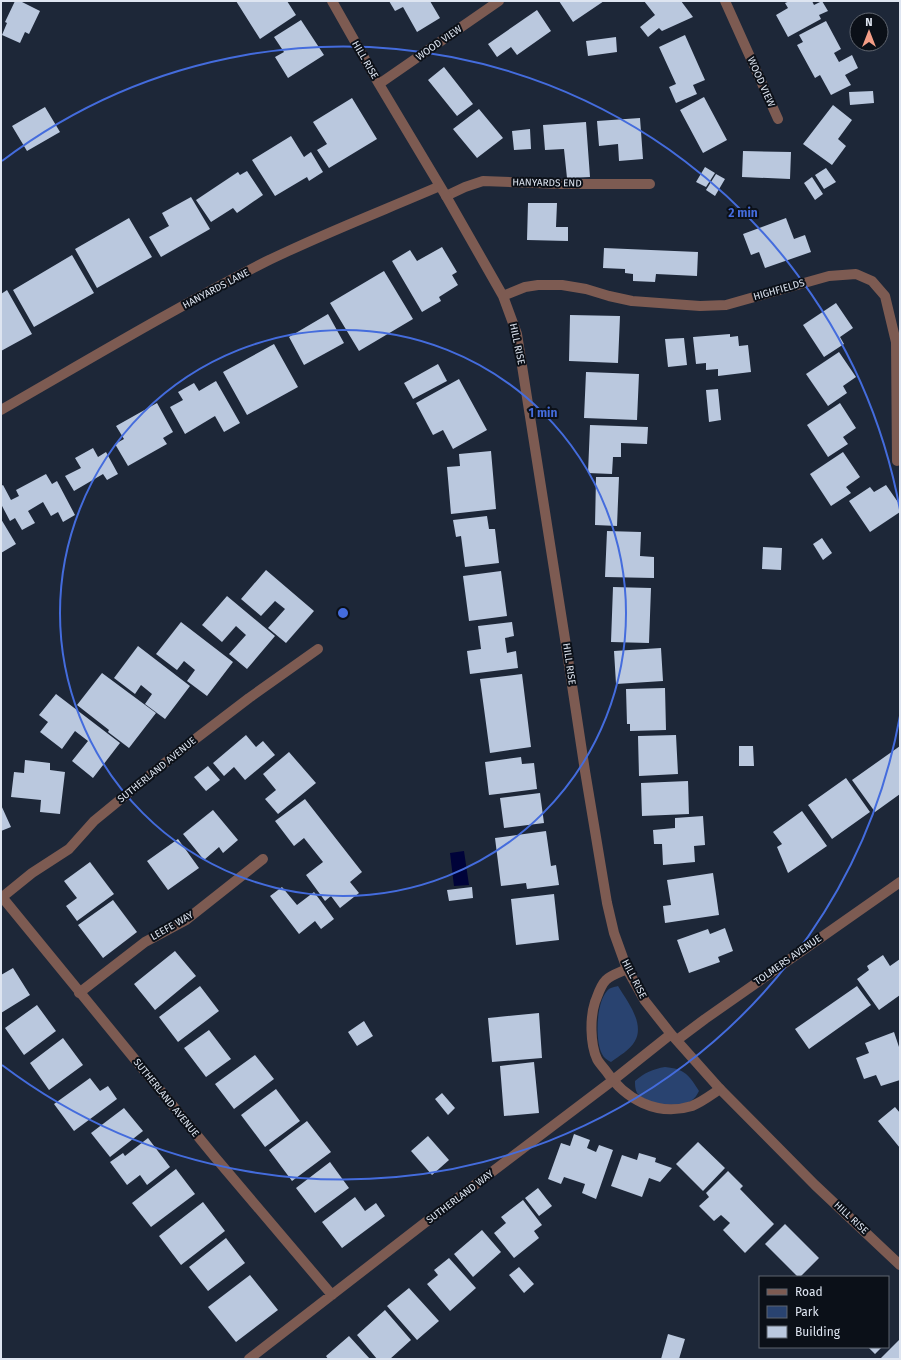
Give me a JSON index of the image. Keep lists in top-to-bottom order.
{
  "streets": {
    "street": [
      "WOOD VIEW",
      "HILL RISE",
      "HANYARDS END",
      "HANYARDS LANE",
      "HIGHFIELDS",
      "SUTHERLAND AVENUE",
      "LEEFE WAY",
      "TOLMERS AVENUE",
      "SUTHERLAND WAY"
    ]
  },
  "crossings": [
    ["WOOD VIEW", "HILL RISE"],
    ["HILL RISE", "HANYARDS END"],
    ["HILL RISE", "HANYARDS LANE"],
    ["HILL RISE", "HIGHFIELDS"],
    ["HILL RISE", "TOLMERS AVENUE"],
    ["HILL RISE", "SUTHERLAND WAY"],
    ["SUTHERLAND AVENUE", "LEEFE WAY"],
    ["SUTHERLAND AVENUE", "SUTHERLAND WAY"],
    ["TOLMERS AVENUE", "SUTHERLAND WAY"]
  ],
  "legend": ["Road", "Park", "Building"],
  "north": "top",
  "rings": ["2 min", "1 min"]
}
